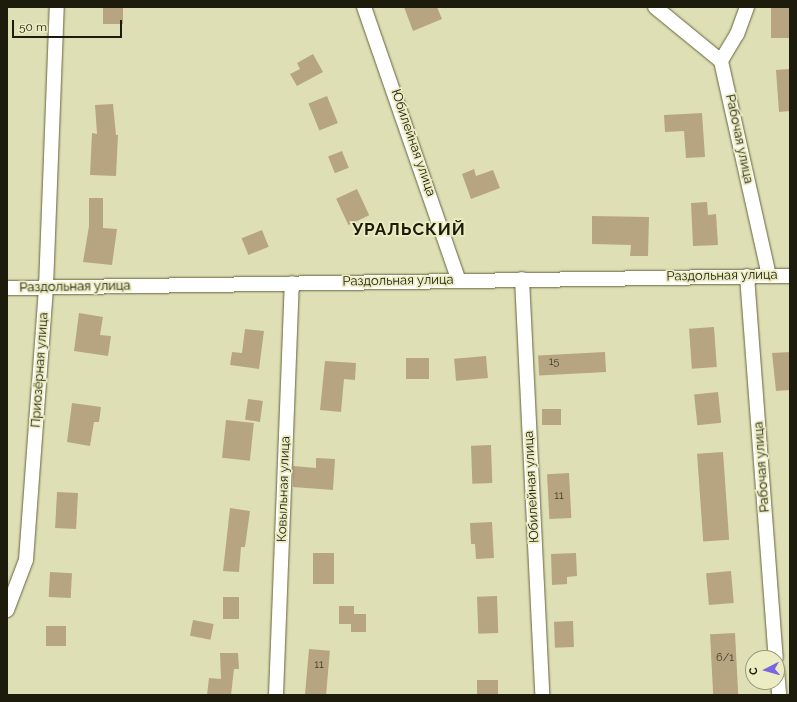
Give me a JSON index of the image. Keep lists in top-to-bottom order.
{
  "streets": {
    "street": [
      "Рабочая улица",
      "Юбилейная улица",
      "Раздольная улица",
      "Приозёрная улица",
      "Ковыльная улица"
    ]
  },
  "crossings": [
    ["Рабочая улица", "Раздольная улица"],
    ["Юбилейная улица", "Раздольная улица"],
    ["Раздольная улица", "Приозёрная улица"],
    ["Раздольная улица", "Ковыльная улица"]
  ],
  "districts": ["УРАЛЬСКИЙ"],
  "house_numbers": [
    "15",
    "11",
    "6/1",
    "11"
  ],
  "scale_bar": "50 m",
  "north": "left"
}
